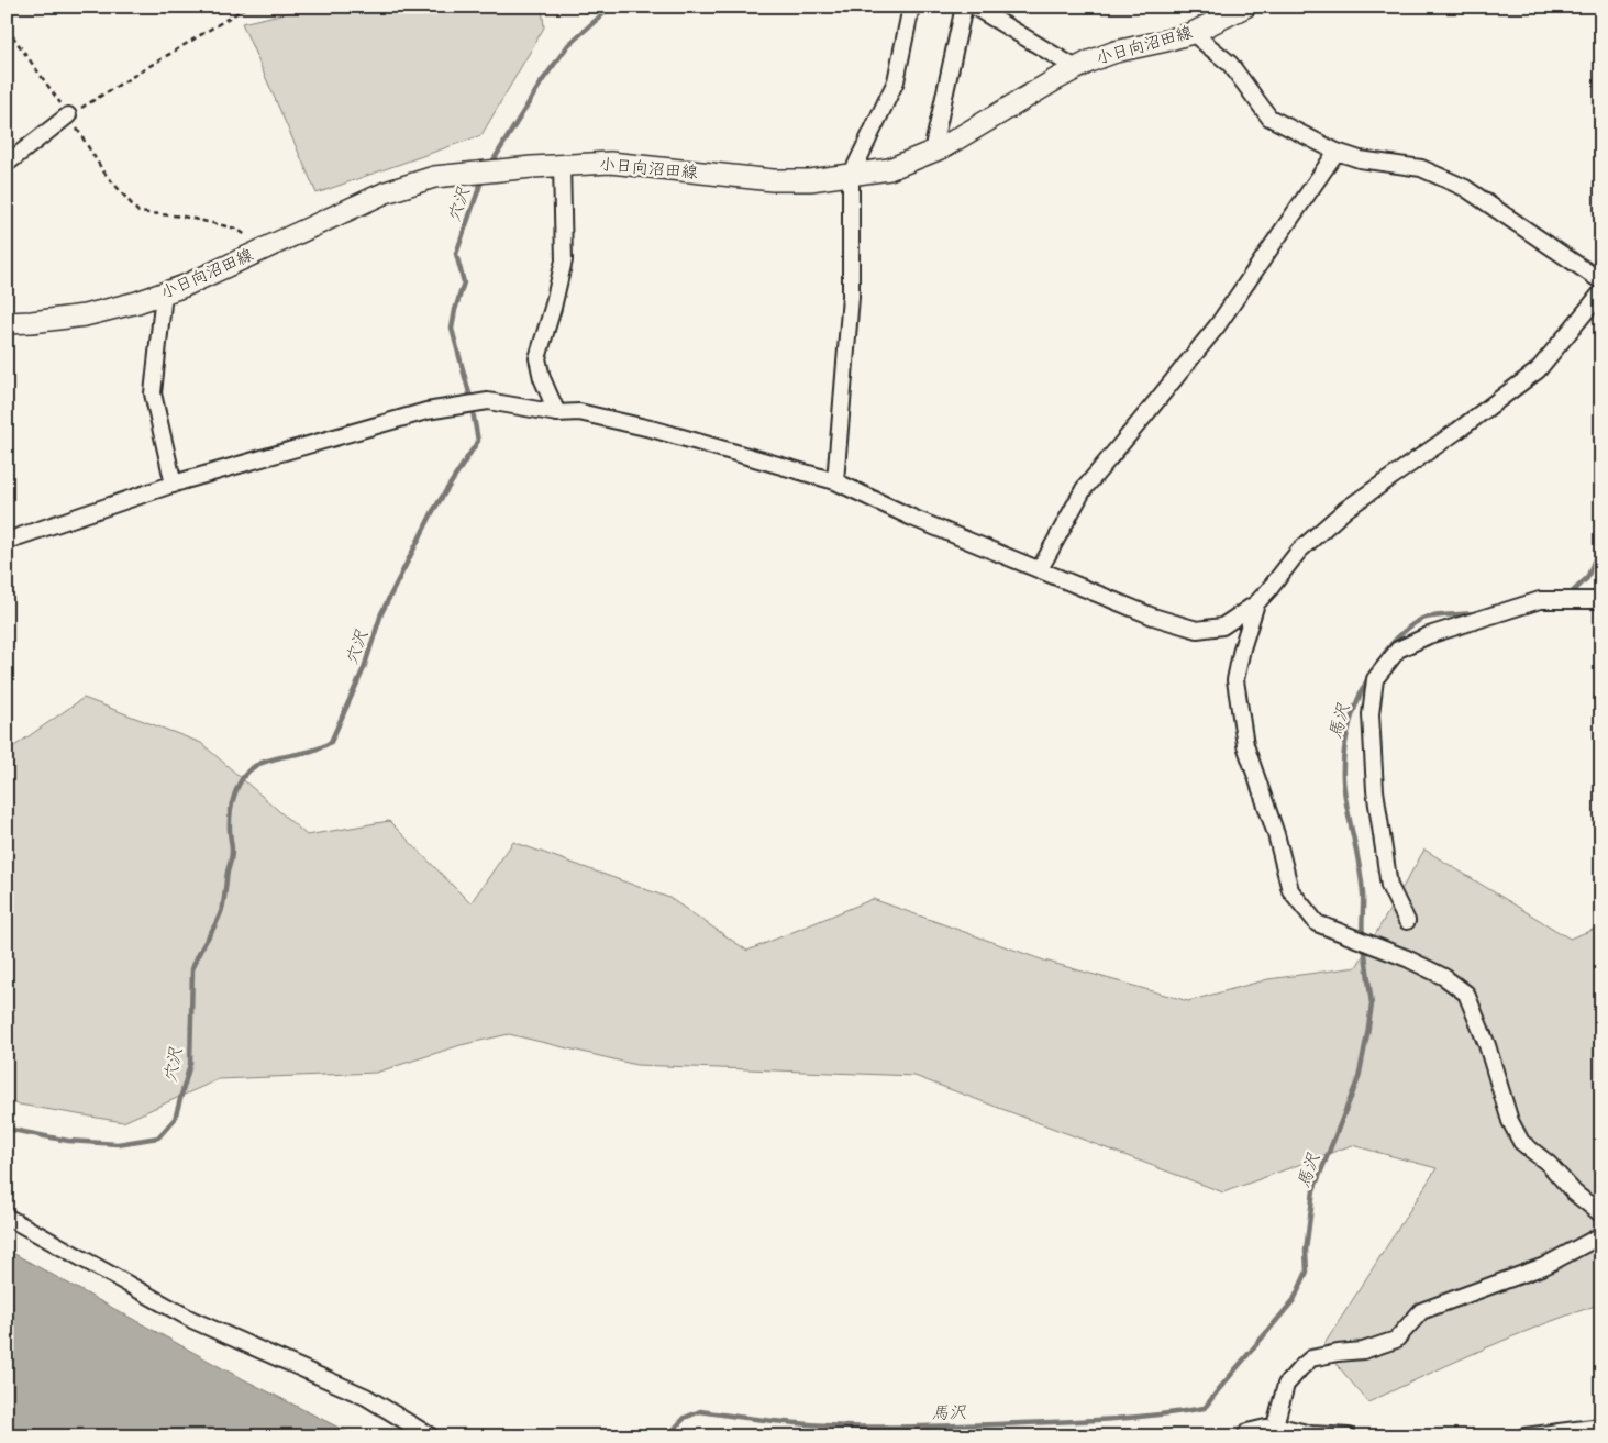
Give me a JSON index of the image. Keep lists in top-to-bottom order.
{
  "streets": {
    "main road": ["小日向沼田線"]
  },
  "water": ["穴沢", "馬沢"]
}
